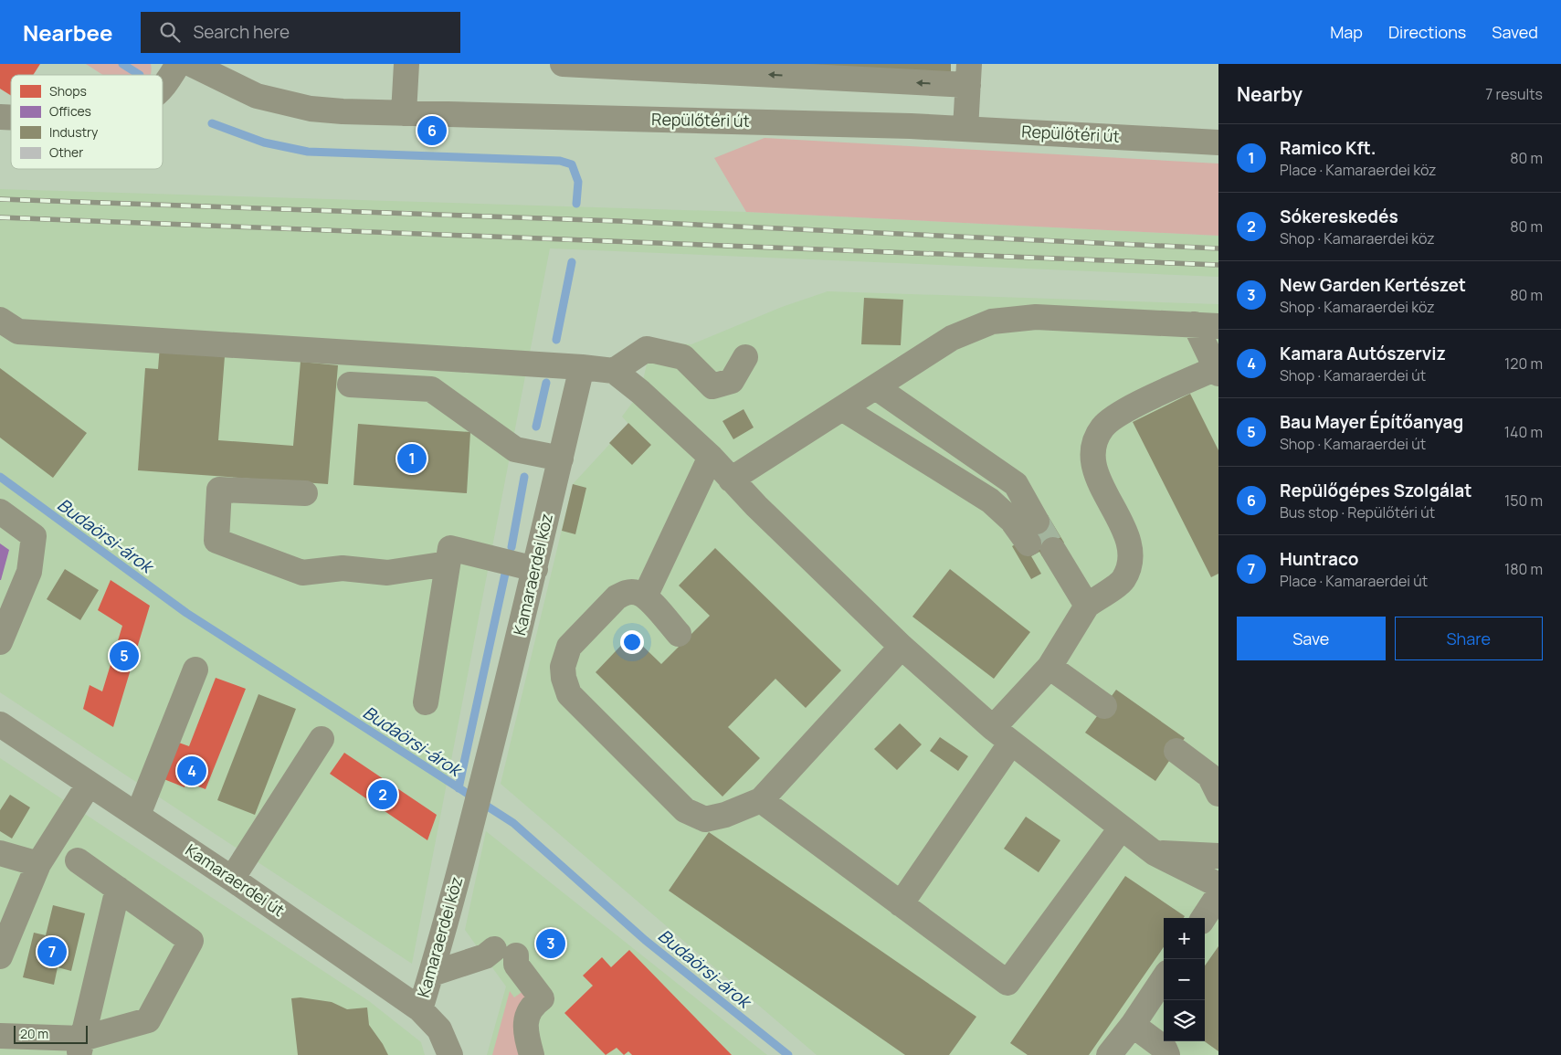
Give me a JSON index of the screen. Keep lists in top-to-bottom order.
{
  "streets": {
    "street": ["Repülőtéri út", "Kamaraerdei köz", "Kamaraerdei út"]
  },
  "crossings": [
    ["Kamaraerdei köz", "Kamaraerdei út"]
  ],
  "water": ["Budaörsi-árok"],
  "legend": [
    "Shops",
    "Offices",
    "Industry",
    "Other"
  ],
  "scale_bar": "20 m",
  "page": {
    "header": "Nearbee",
    "search": "Search here",
    "nav": ["Map", "Directions", "Saved"],
    "heading": ["Nearby", "7 results"],
    "pins": [
      "6",
      "1",
      "5",
      "4",
      "2",
      "3",
      "7"
    ],
    "list": [
      {
        "mark": "1",
        "name": "Ramico Kft.",
        "note": "Place · Kamaraerdei köz",
        "value": "80 m"
      },
      {
        "mark": "2",
        "name": "Sókereskedés",
        "note": "Shop · Kamaraerdei köz",
        "value": "80 m"
      },
      {
        "mark": "3",
        "name": "New Garden Kertészet",
        "note": "Shop · Kamaraerdei köz",
        "value": "80 m"
      },
      {
        "mark": "4",
        "name": "Kamara Autószerviz",
        "note": "Shop · Kamaraerdei út",
        "value": "120 m"
      },
      {
        "mark": "5",
        "name": "Bau Mayer Építőanyag",
        "note": "Shop · Kamaraerdei út",
        "value": "140 m"
      },
      {
        "mark": "6",
        "name": "Repülőgépes Szolgálat",
        "note": "Bus stop · Repülőtéri út",
        "value": "150 m"
      },
      {
        "mark": "7",
        "name": "Huntraco",
        "note": "Place · Kamaraerdei út",
        "value": "180 m"
      }
    ],
    "buttons": ["Save", "Share"],
    "map_buttons": ["+", "−"],
    "scale": "20 m"
  }
}
